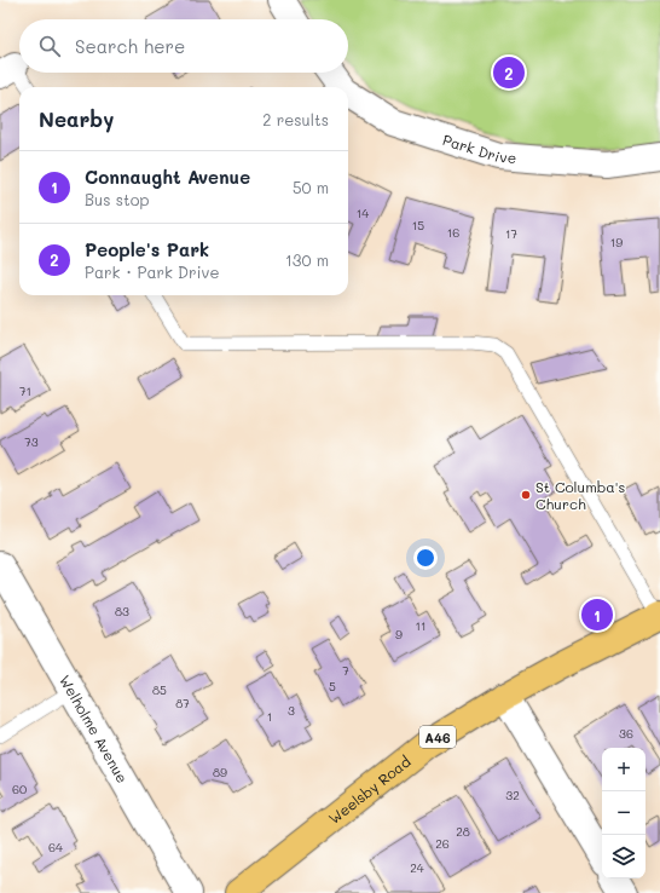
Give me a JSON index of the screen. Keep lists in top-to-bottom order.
{
  "streets": {
    "highway": ["A46", "Weelsby Road"],
    "street": ["Park Drive", "Welholme Avenue"]
  },
  "places": ["St Columba's Church"],
  "house_numbers": [
    "14",
    "15",
    "16",
    "17",
    "19",
    "71",
    "73",
    "83",
    "11",
    "9",
    "7",
    "5",
    "85",
    "87",
    "3",
    "1",
    "36",
    "89",
    "60",
    "32",
    "28",
    "26",
    "64",
    "24"
  ],
  "page": {
    "search": "Search here",
    "pins": ["2", "1"],
    "heading": ["Nearby", "2 results"],
    "list": [
      {
        "mark": "1",
        "name": "Connaught Avenue",
        "note": "Bus stop",
        "value": "50 m"
      },
      {
        "mark": "2",
        "name": "People's Park",
        "note": "Park · Park Drive",
        "value": "130 m"
      }
    ],
    "map_buttons": ["+", "−"]
  }
}
